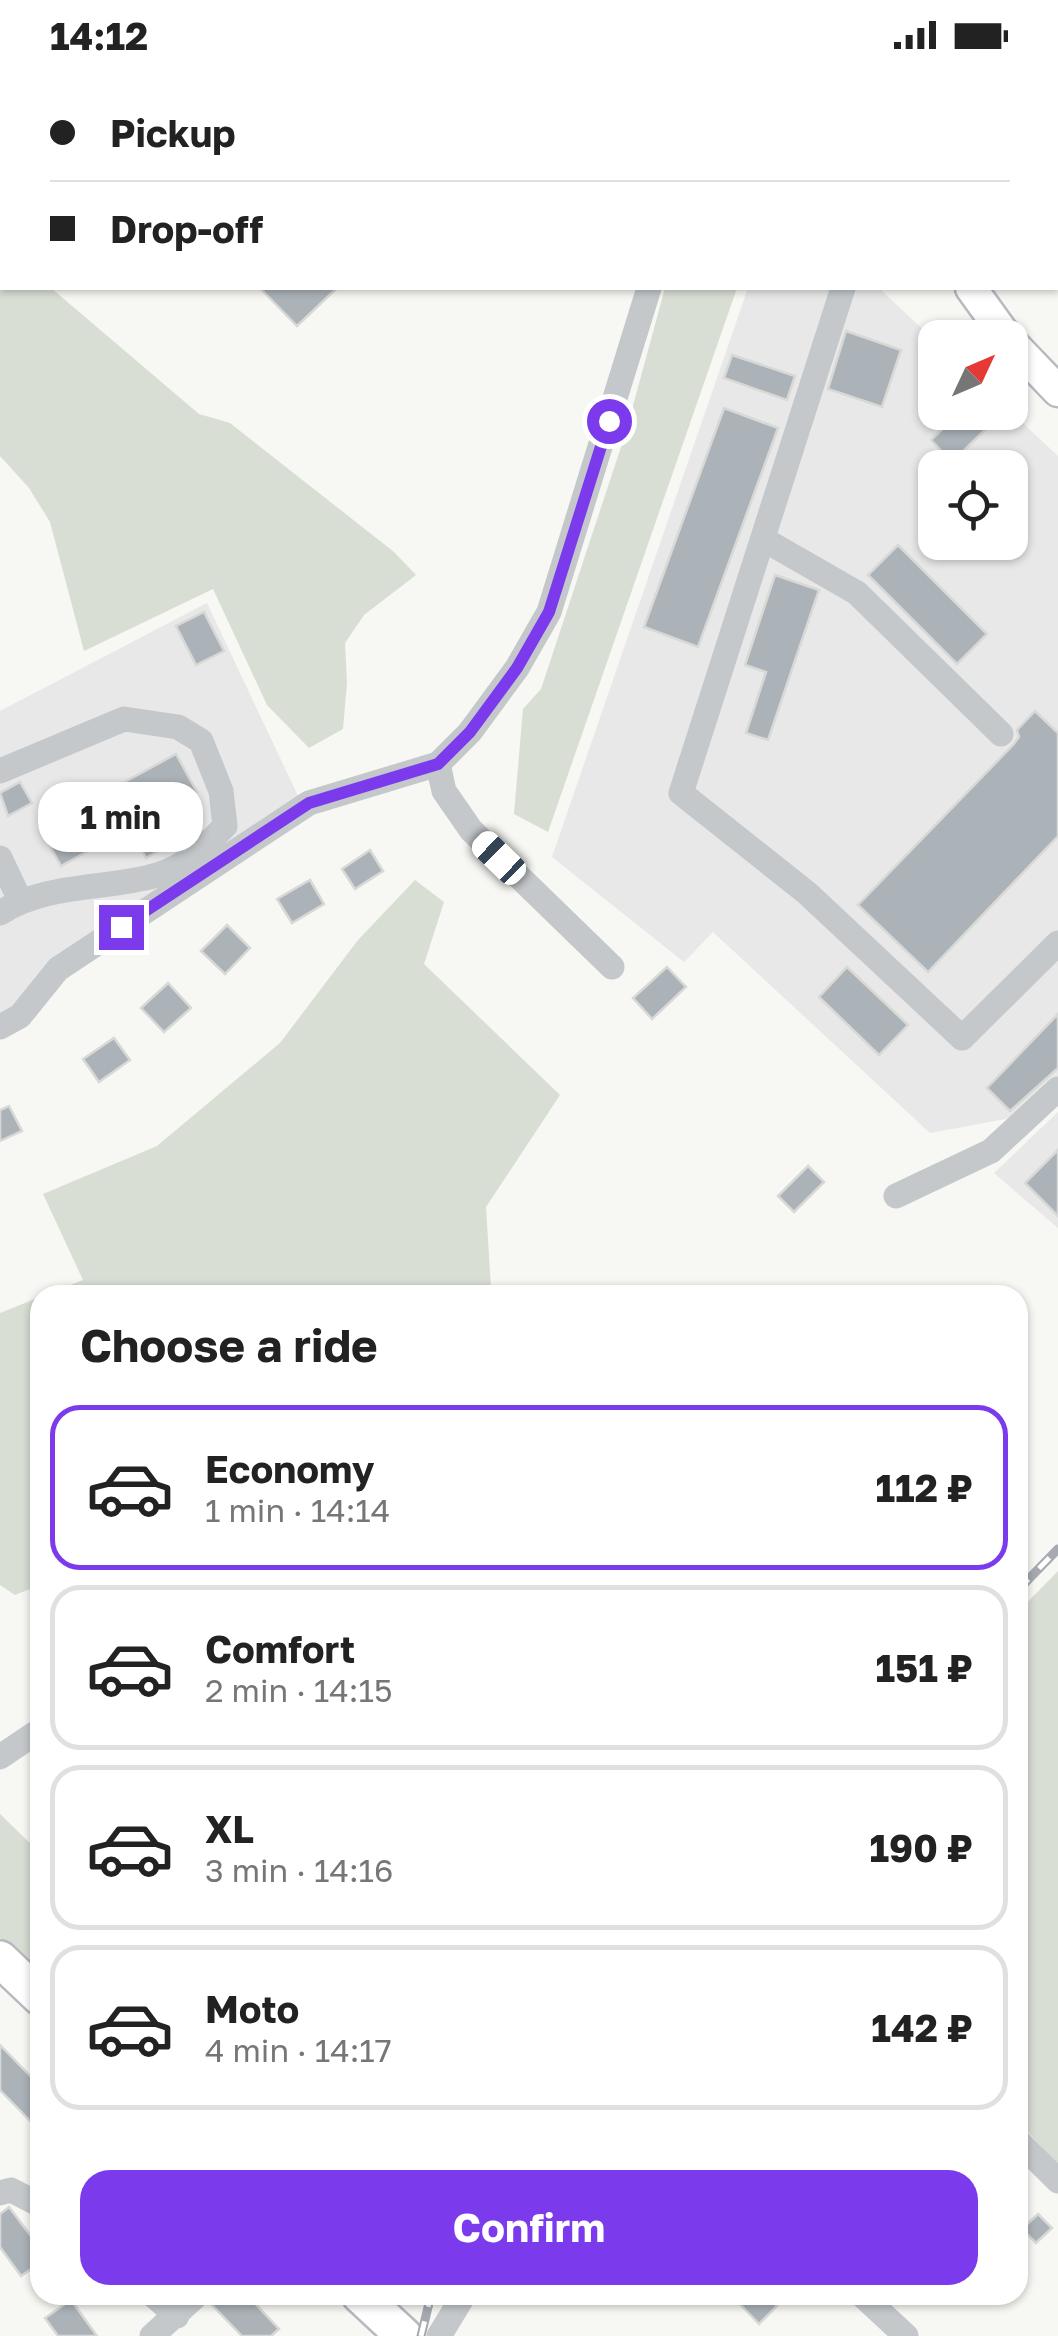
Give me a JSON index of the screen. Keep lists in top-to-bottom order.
{
  "north": "top right",
  "page": {
    "status": "14:12",
    "banner": ["Pickup", "Drop-off"],
    "bubble": "1 min",
    "heading": "Choose a ride",
    "list": [
      {
        "name": "Economy",
        "note": "1 min · 14:14",
        "value": "112 ₽"
      },
      {
        "name": "Comfort",
        "note": "2 min · 14:15",
        "value": "151 ₽"
      },
      {
        "name": "XL",
        "note": "3 min · 14:16",
        "value": "190 ₽"
      },
      {
        "name": "Moto",
        "note": "4 min · 14:17",
        "value": "142 ₽"
      }
    ],
    "buttons": "Confirm"
  }
}
